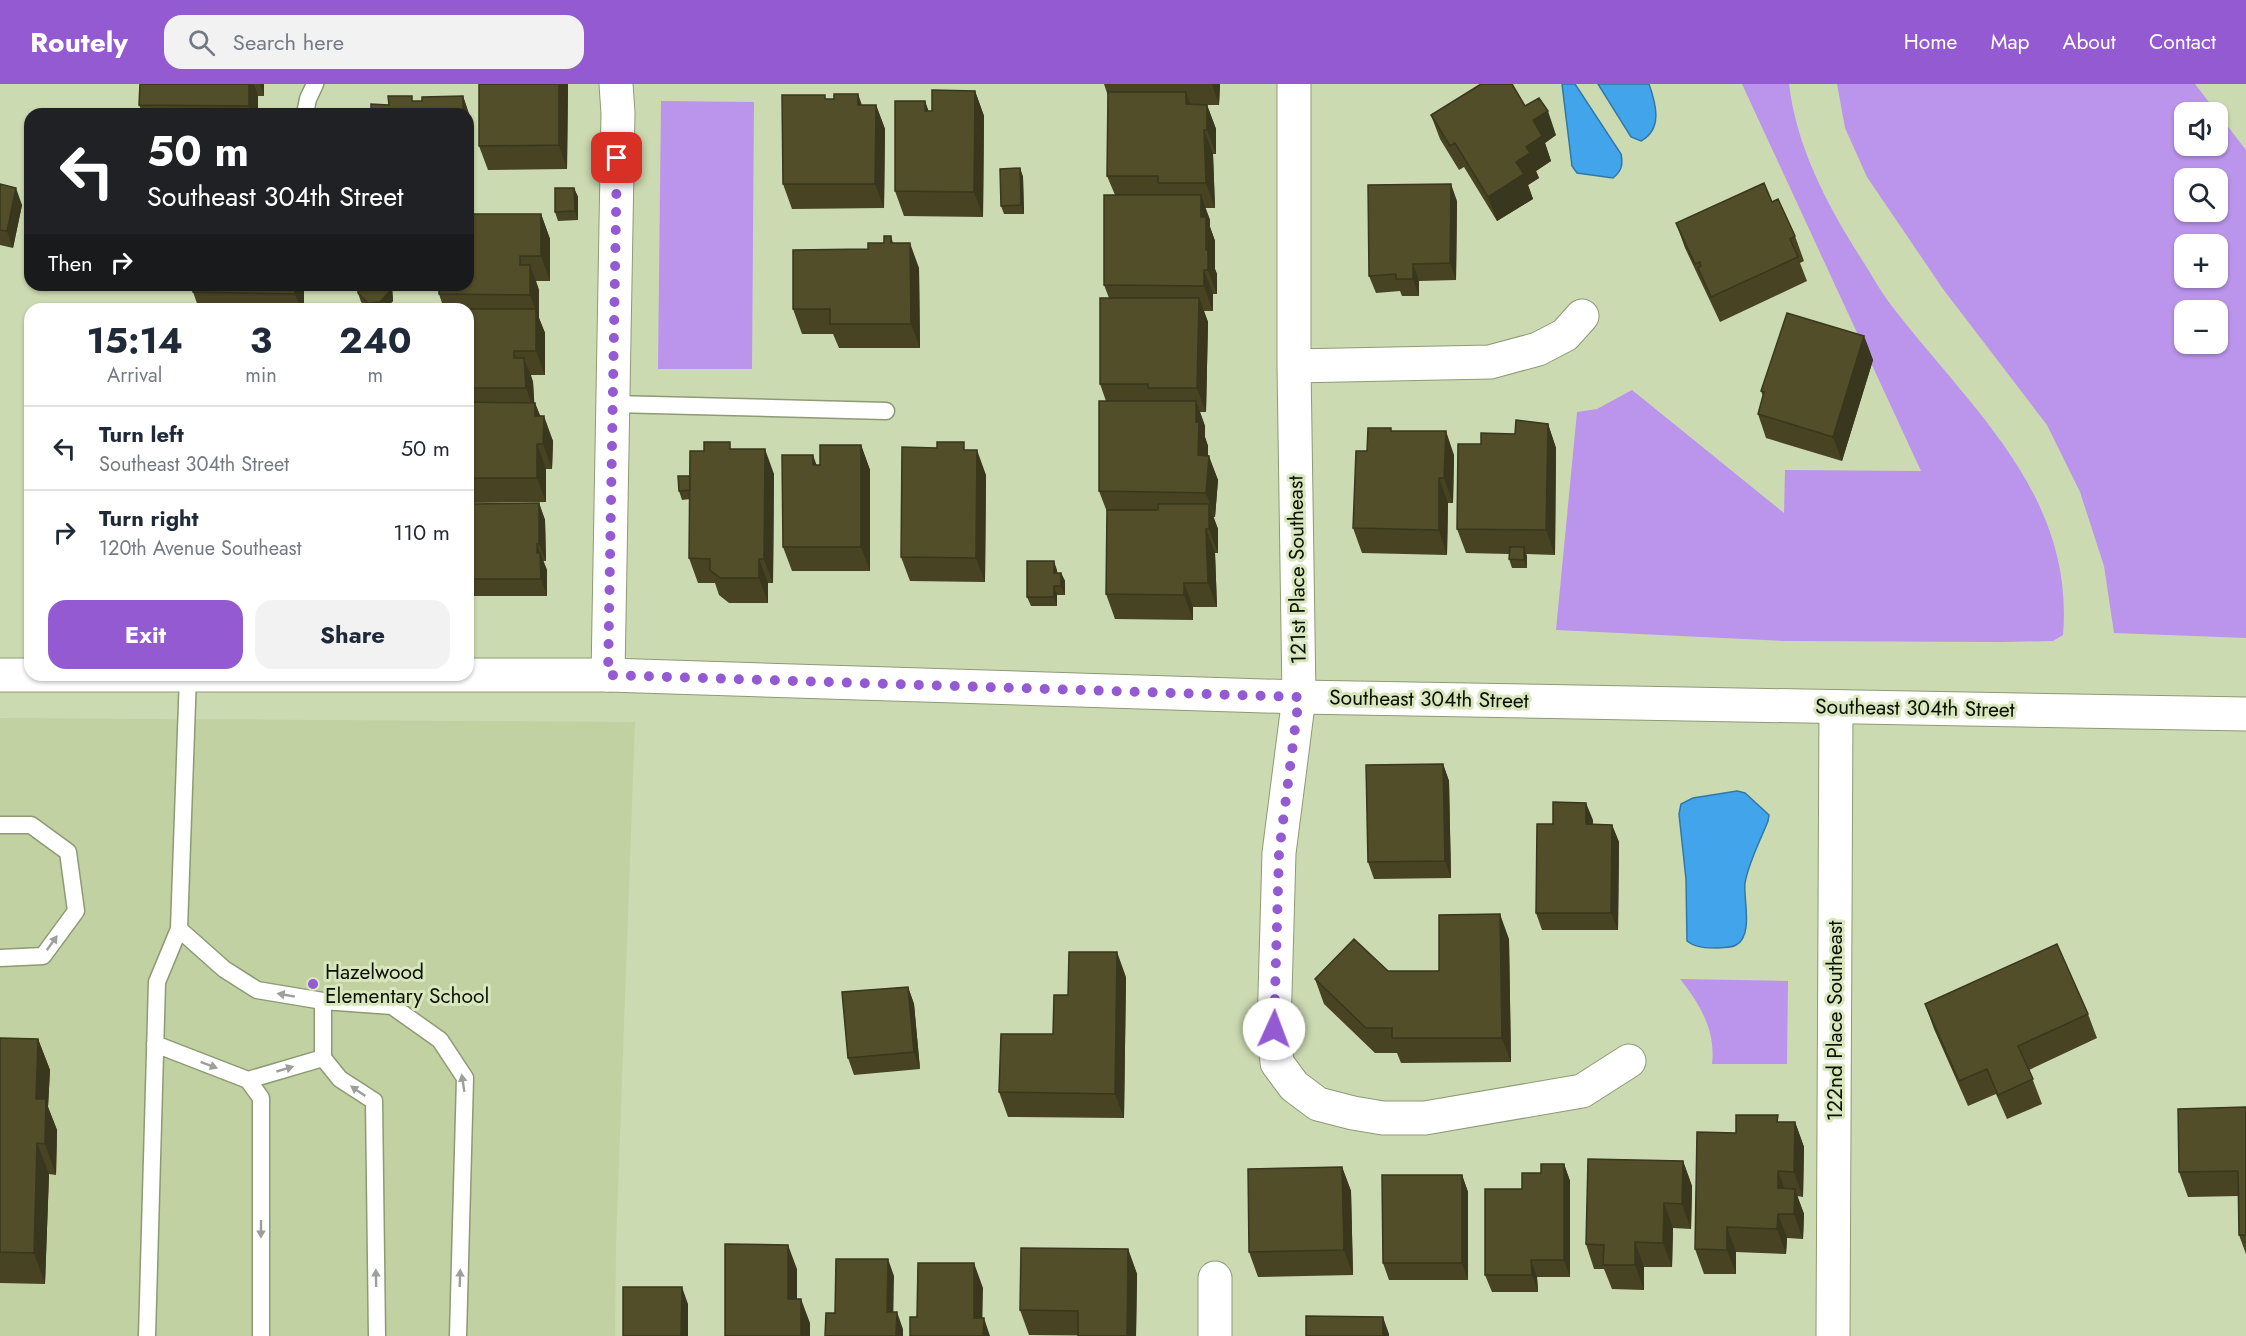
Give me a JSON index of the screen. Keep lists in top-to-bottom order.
{
  "streets": {
    "street": ["121st Place Southeast", "Southeast 304th Street", "122nd Place Southeast"]
  },
  "crossings": [
    ["121st Place Southeast", "Southeast 304th Street"],
    ["Southeast 304th Street", "122nd Place Southeast"]
  ],
  "places": ["Hazelwood Elementary School"],
  "page": {
    "header": "Routely",
    "search": "Search here",
    "nav": [
      "Home",
      "Map",
      "About",
      "Contact"
    ],
    "map_buttons": ["+", "−"],
    "turn": ["50 m", "Southeast 304th Street"],
    "then": "Then",
    "eta": [
      "15:14",
      "Arrival",
      "3",
      "min",
      "240",
      "m"
    ],
    "list": [
      {
        "name": "Turn left",
        "note": "Southeast 304th Street",
        "value": "50 m"
      },
      {
        "name": "Turn right",
        "note": "120th Avenue Southeast",
        "value": "110 m"
      }
    ],
    "buttons": ["Exit", "Share"]
  }
}
